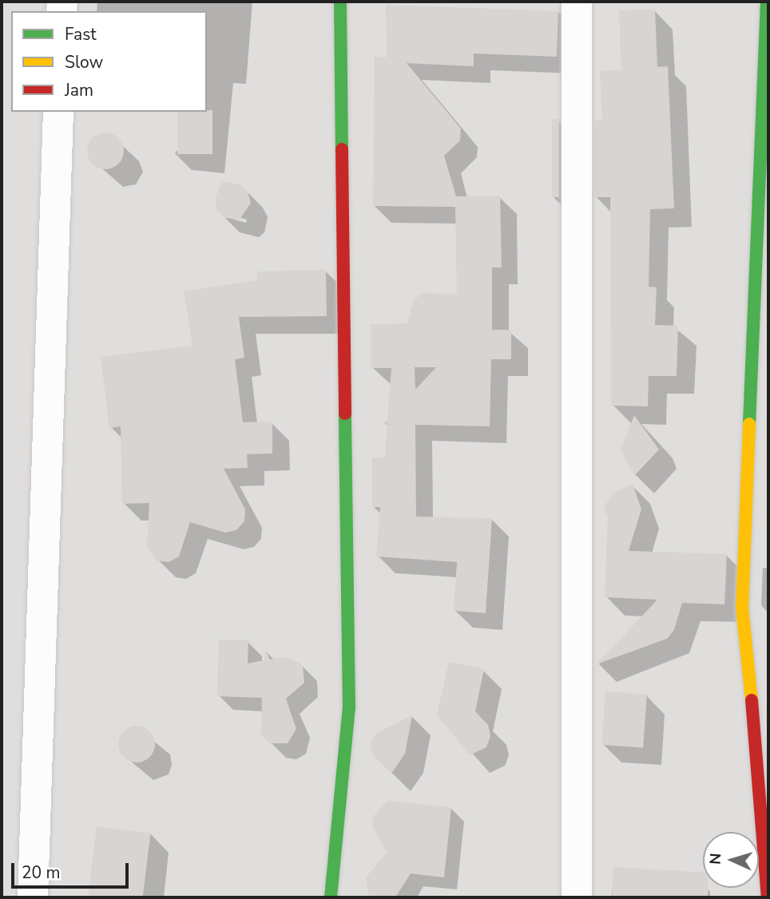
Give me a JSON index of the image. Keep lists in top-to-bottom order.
{
  "legend": ["Fast", "Slow", "Jam"],
  "scale_bar": "20 m",
  "north": "left"
}
